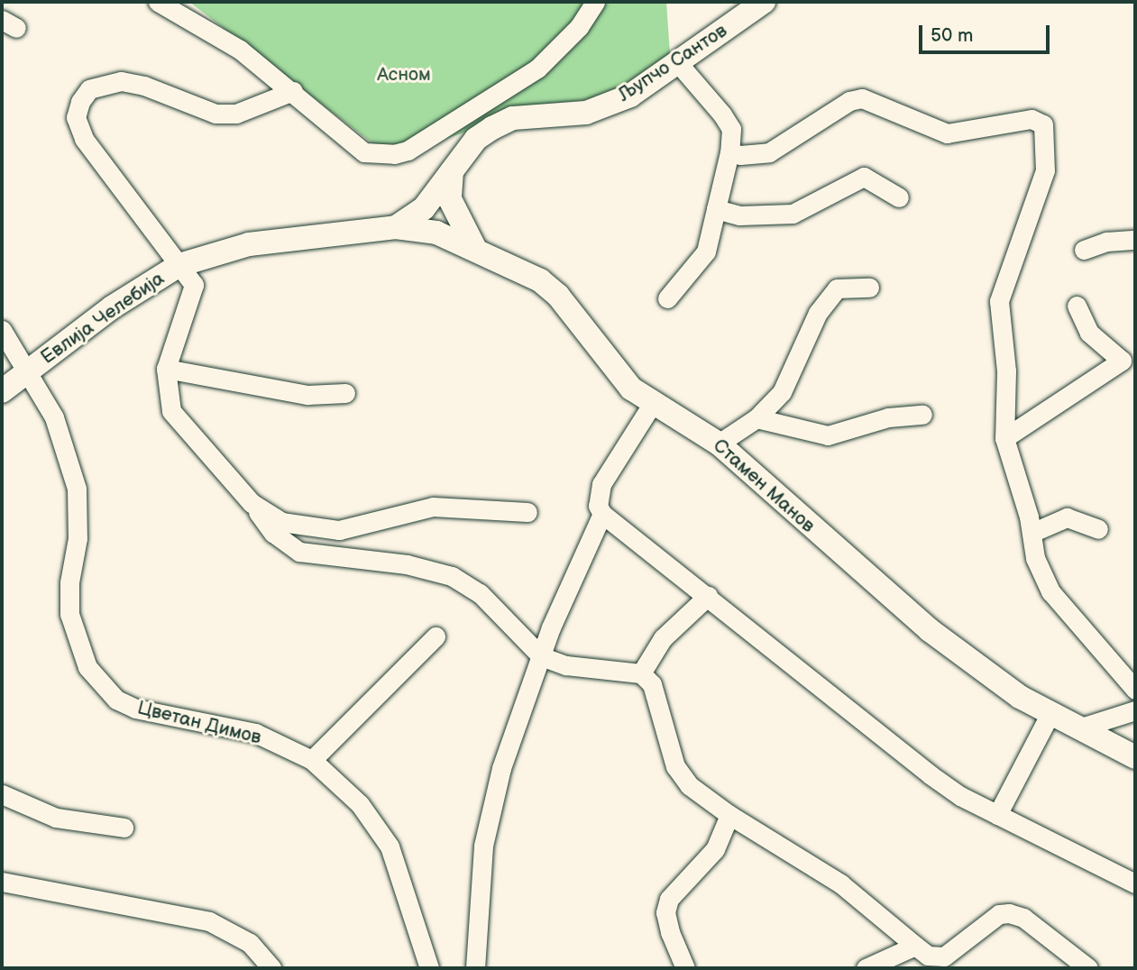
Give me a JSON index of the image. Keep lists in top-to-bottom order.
{
  "streets": {
    "street": [
      "Љупчо Сантов",
      "Евлија Челебија",
      "Стамен Манов",
      "Цветан Димов"
    ]
  },
  "crossings": [
    ["Љупчо Сантов", "Евлија Челебија"],
    ["Љупчо Сантов", "Стамен Манов"],
    ["Евлија Челебија", "Стамен Манов"],
    ["Евлија Челебија", "Цветан Димов"]
  ],
  "parks": ["Асном"],
  "scale_bar": "50 m"
}
